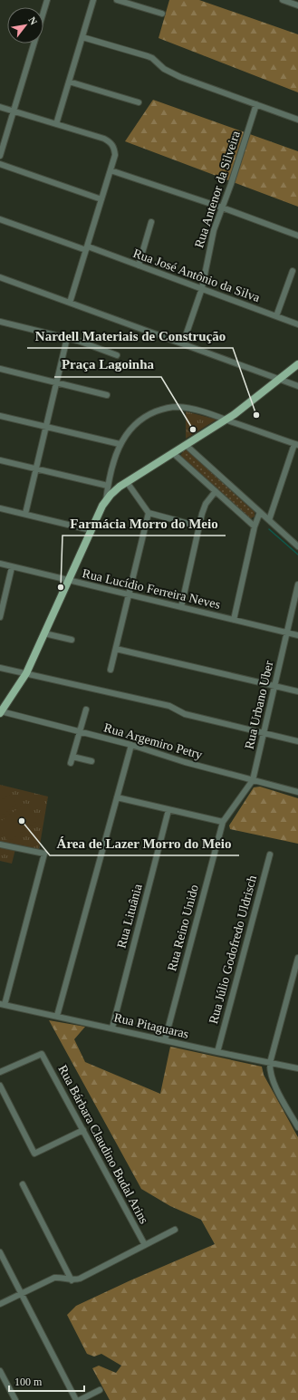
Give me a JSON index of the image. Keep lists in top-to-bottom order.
{
  "streets": {
    "street": [
      "Rua Antenor da Silveira",
      "Rua José Antônio da Silva",
      "Rua Lucídio Ferreira Neves",
      "Rua Urbano Uber",
      "Rua Argemiro Petry",
      "Rua Lituânia",
      "Rua Reino Unido",
      "Rua Júlio Godofredo Uldrisch",
      "Rua Pitaguaras",
      "Rua Bárbara Claudino Budal Arins"
    ]
  },
  "crossings": [
    ["Rua Antenor da Silveira", "Rua José Antônio da Silva"],
    ["Rua Lucídio Ferreira Neves", "Rua Urbano Uber"],
    ["Rua Urbano Uber", "Rua Argemiro Petry"],
    ["Rua Urbano Uber", "Rua Reino Unido"],
    ["Rua Lituânia", "Rua Pitaguaras"],
    ["Rua Reino Unido", "Rua Pitaguaras"],
    ["Rua Júlio Godofredo Uldrisch", "Rua Pitaguaras"]
  ],
  "places": [
    "Nardell Materiais de Construção",
    "Praça Lagoinha",
    "Farmácia Morro do Meio",
    "Área de Lazer Morro do Meio"
  ],
  "scale_bar": "100 m",
  "north": "top right"
}
